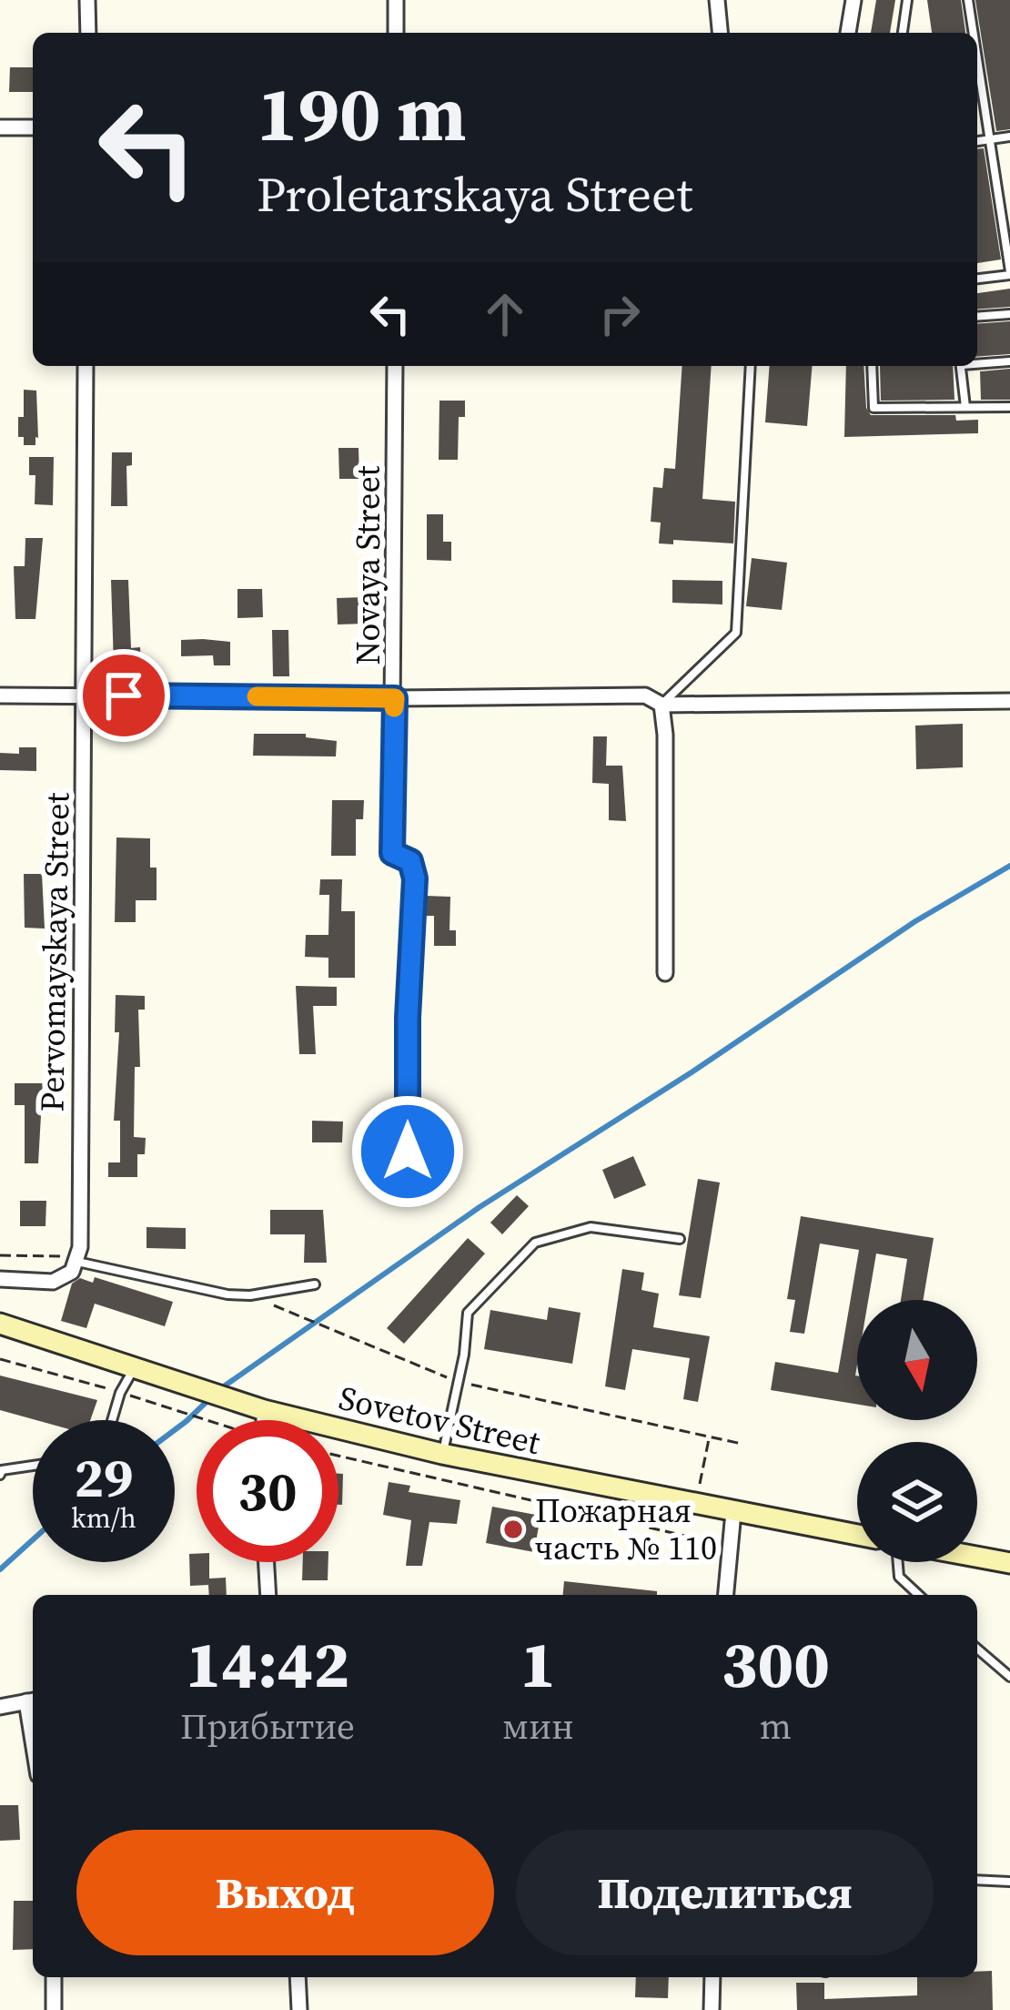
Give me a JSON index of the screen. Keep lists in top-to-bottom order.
{
  "streets": {
    "main road": ["Sovetov Street"],
    "street": ["Novaya Street", "Pervomayskaya Street"]
  },
  "places": ["Пожарная часть № 110"],
  "north": "bottom",
  "page": {
    "turn": ["190 m", "Proletarskaya Street"],
    "speed": "29 km/h",
    "limit": "30",
    "eta": [
      "14:42",
      "Прибытие",
      "1",
      "мин",
      "300",
      "m"
    ],
    "buttons": ["Выход", "Поделиться"]
  }
}
